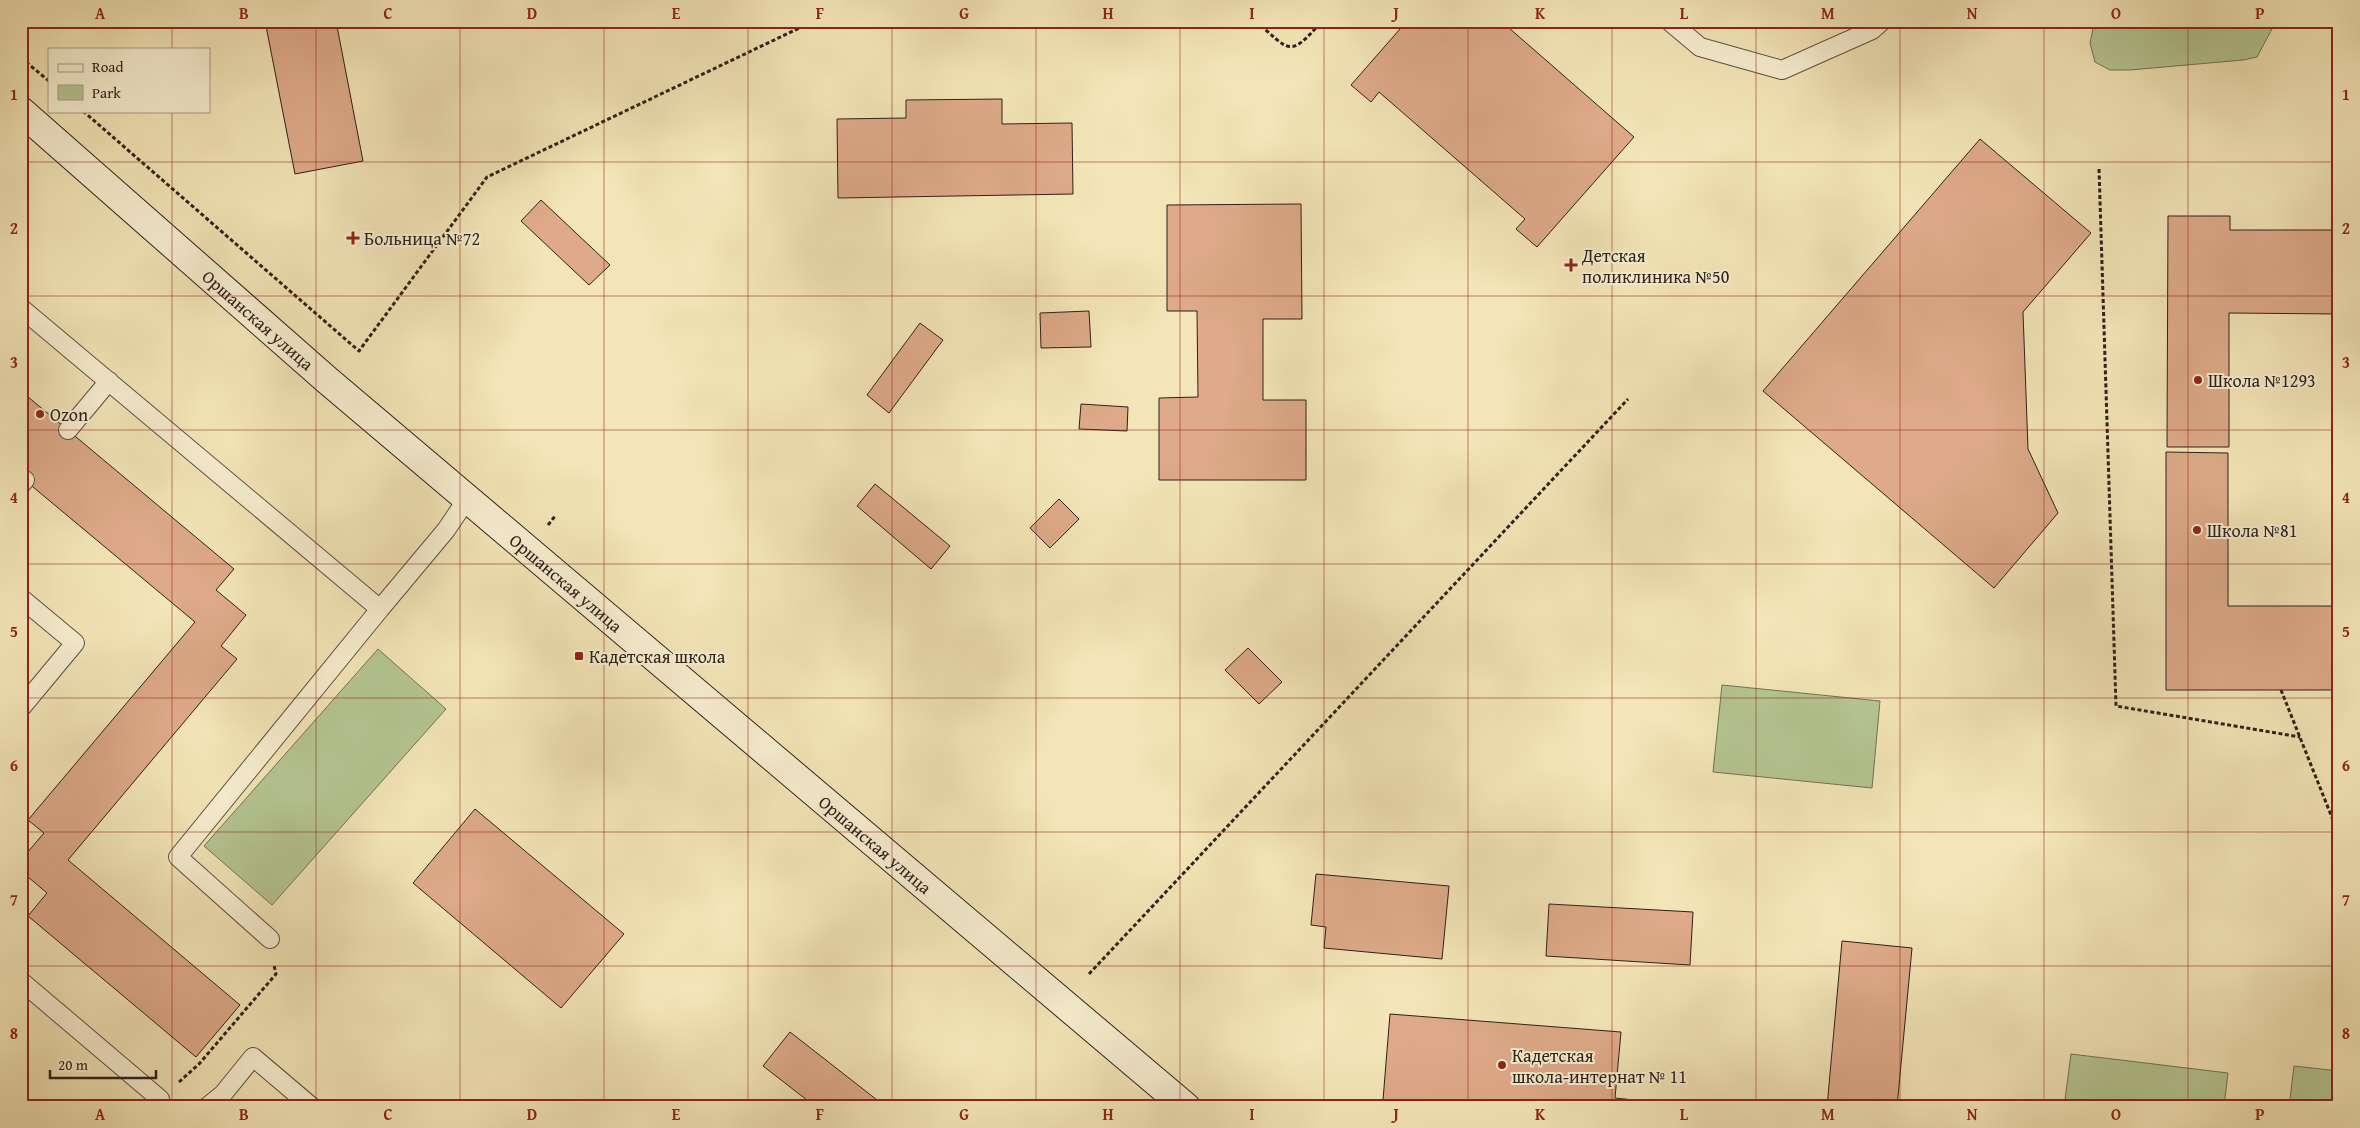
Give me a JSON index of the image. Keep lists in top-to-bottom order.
{
  "streets": {
    "street": ["Оршанская улица"]
  },
  "places": {
    "health": ["Больница №72", "Детская поликлиника №50"],
    "other": [
      "Школа №1293",
      "Ozon",
      "Школа №81",
      "Кадетская школа-интернат № 11"
    ],
    "transit": ["Кадетская школа"]
  },
  "legend": ["Road", "Park"],
  "scale_bar": "20 m",
  "grid": {
    "columns": [
      "A",
      "B",
      "C",
      "D",
      "E",
      "F",
      "G",
      "H",
      "I",
      "J",
      "K",
      "L",
      "M",
      "N",
      "O",
      "P"
    ],
    "rows": [
      "1",
      "2",
      "3",
      "4",
      "5",
      "6",
      "7",
      "8"
    ]
  }
}
